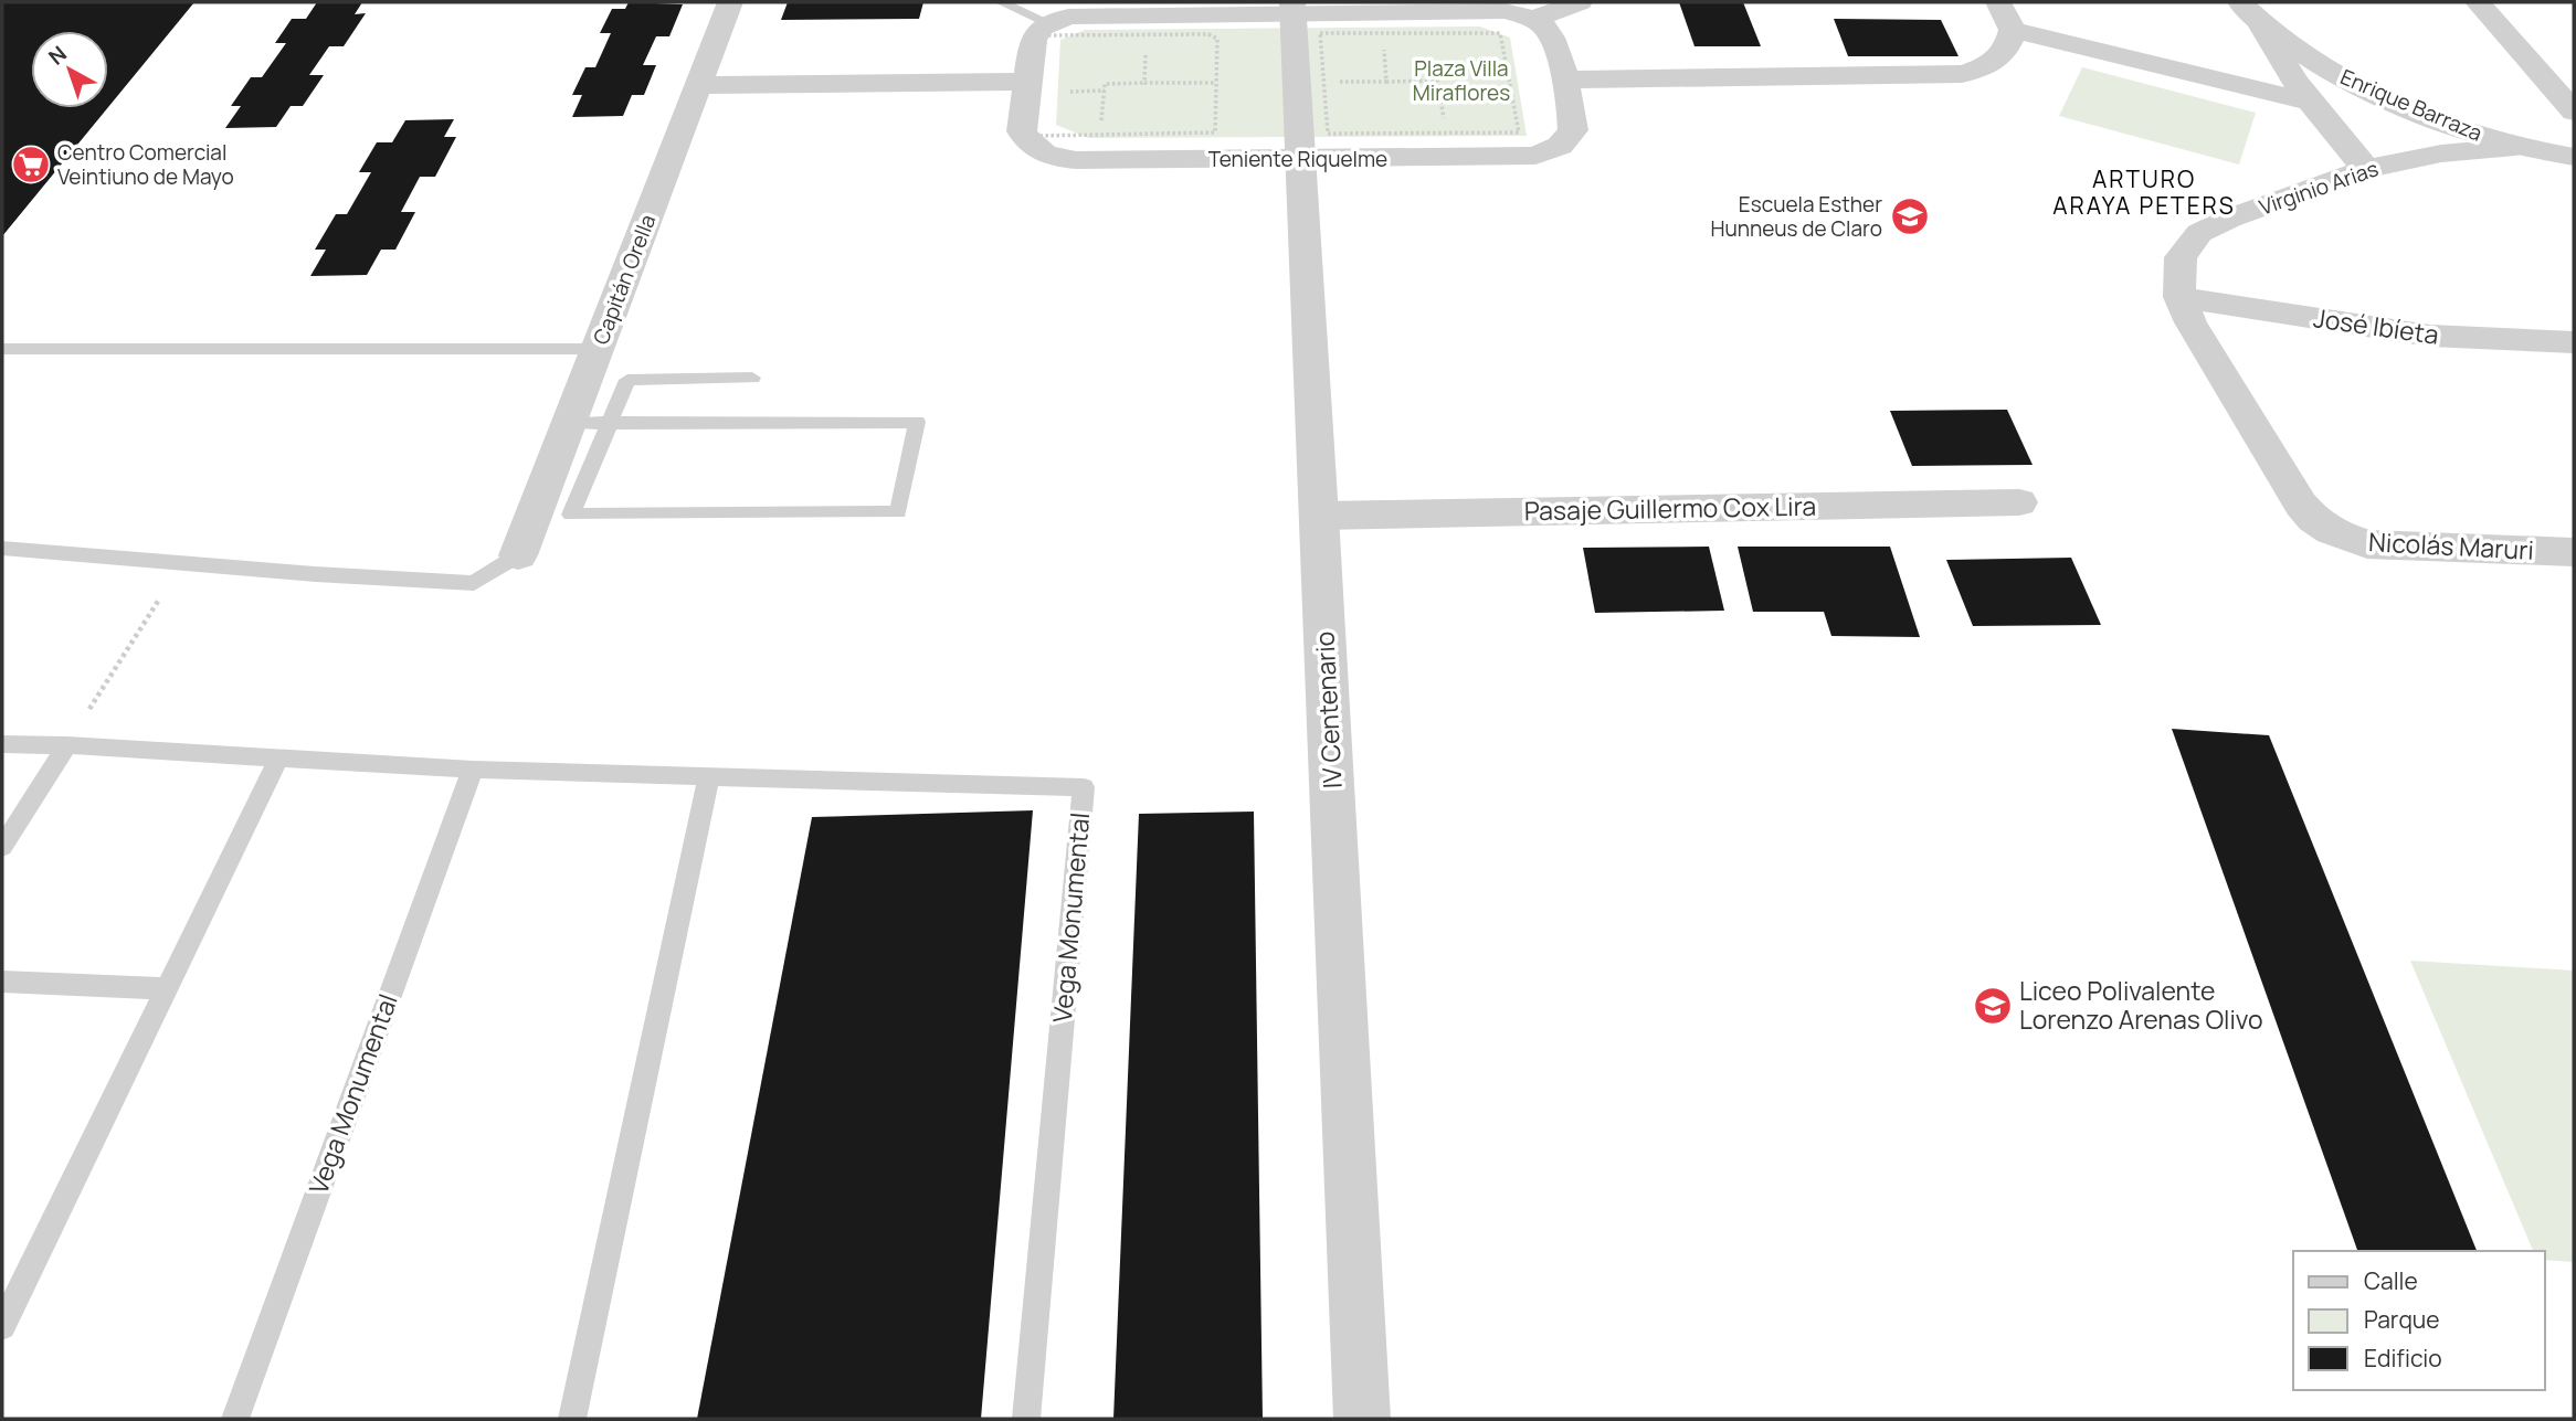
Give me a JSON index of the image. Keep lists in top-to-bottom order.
{
  "streets": {
    "street": [
      "Enrique Barraza",
      "Teniente Riquelme",
      "Virginio Arias",
      "Capitán Orella",
      "José Ibíeta",
      "Pasaje Guillermo Cox Lira",
      "Nicolás Maruri",
      "IV Centenario"
    ],
    "lane": ["Vega Monumental"]
  },
  "crossings": [
    ["Enrique Barraza", "Virginio Arias"],
    ["Teniente Riquelme", "IV Centenario"],
    ["Virginio Arias", "José Ibíeta"],
    ["Virginio Arias", "Nicolás Maruri"],
    ["Pasaje Guillermo Cox Lira", "IV Centenario"]
  ],
  "districts": ["ARTURO ARAYA PETERS"],
  "parks": ["Plaza Villa Miraflores"],
  "places": {
    "supermarket": ["Centro Comercial Veintiuno de Mayo"],
    "school or university": ["Escuela Esther Hunneus de Claro", "Liceo Polivalente Lorenzo Arenas Olivo"]
  },
  "legend": ["Calle", "Parque", "Edificio"],
  "north": "top left"
}
